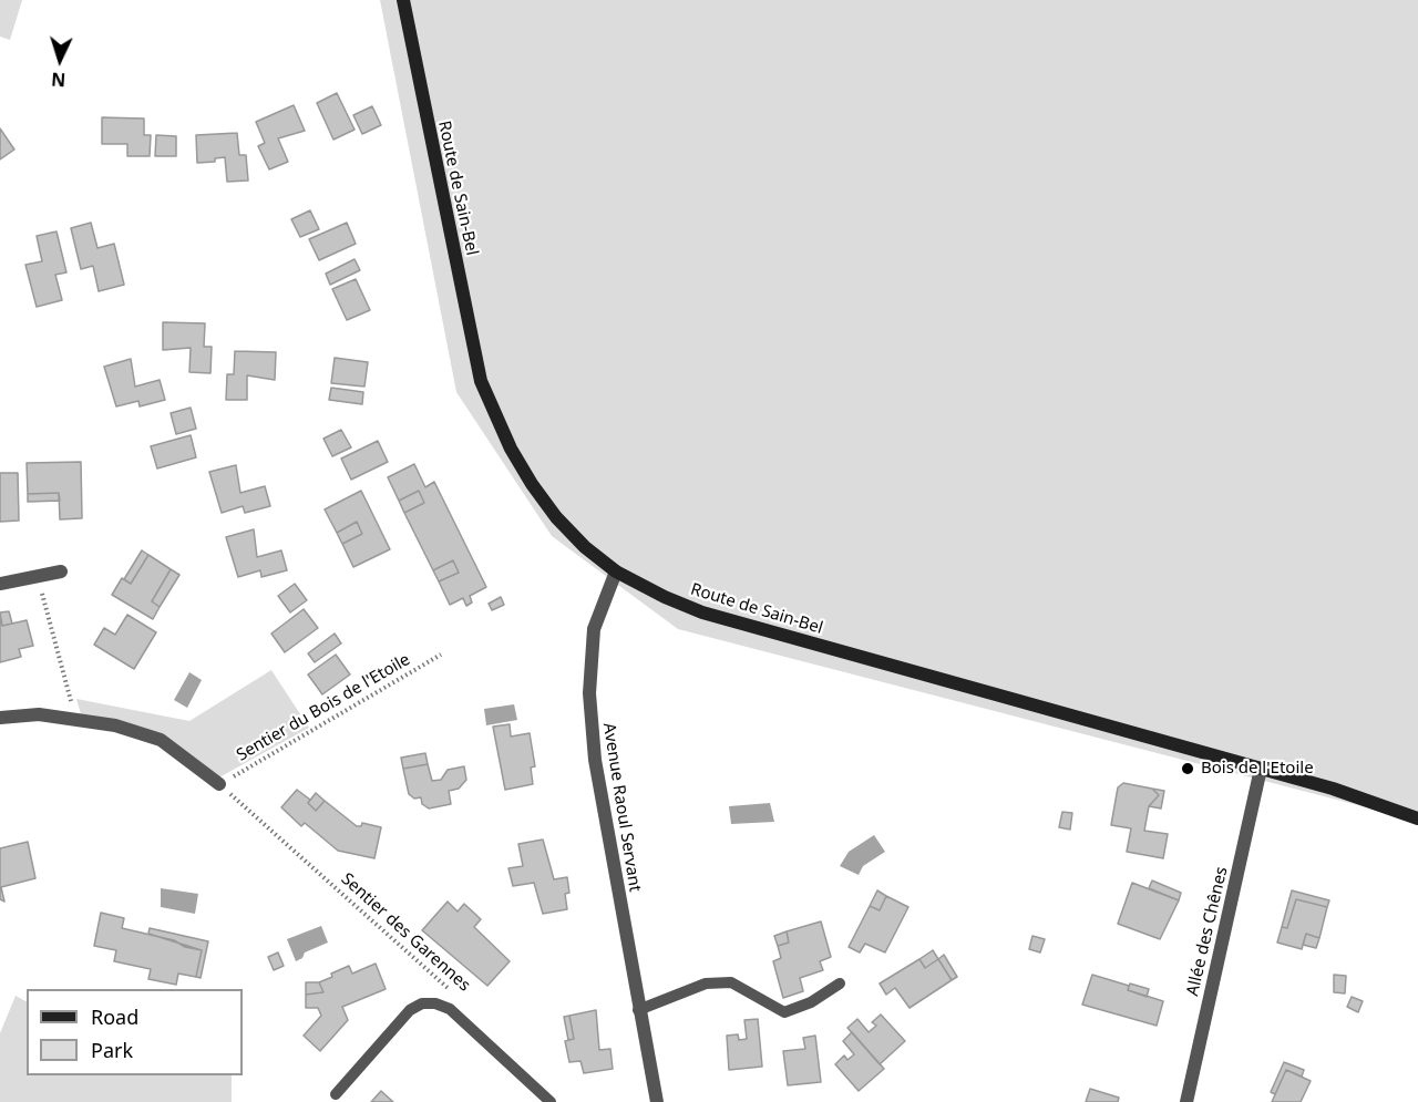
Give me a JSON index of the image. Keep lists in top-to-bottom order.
{
  "streets": {
    "main road": ["Route de Sain-Bel"],
    "street": ["Avenue Raoul Servant", "Allée des Chênes"],
    "path": ["Sentier du Bois de l'Etoile", "Sentier des Garennes"]
  },
  "crossings": [
    ["Route de Sain-Bel", "Avenue Raoul Servant"],
    ["Route de Sain-Bel", "Allée des Chênes"],
    ["Sentier du Bois de l'Etoile", "Sentier des Garennes"]
  ],
  "places": ["Bois de l'Etoile"],
  "legend": ["Road", "Park"],
  "north": "bottom"
}
